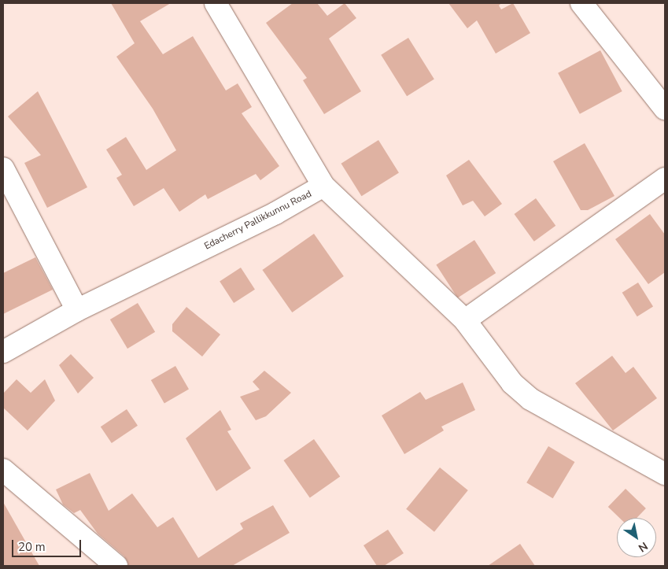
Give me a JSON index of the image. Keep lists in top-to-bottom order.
{
  "streets": {
    "street": ["Edacherry Pallikkunnu Road"]
  },
  "scale_bar": "20 m",
  "north": "bottom right"
}
